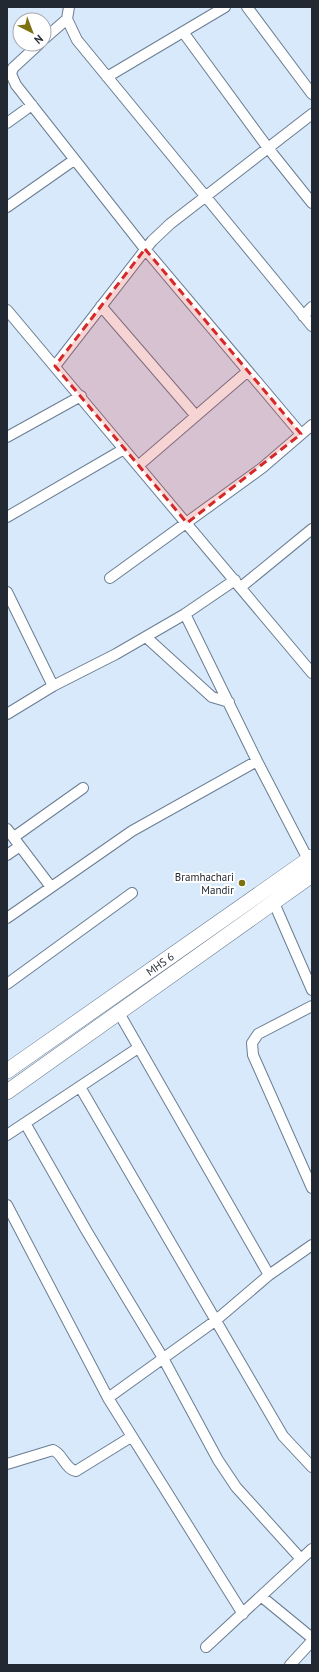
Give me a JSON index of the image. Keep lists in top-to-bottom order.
{
  "streets": {
    "main road": ["MHS 6"]
  },
  "places": ["Bramhachari Mandir"],
  "north": "bottom right"
}
